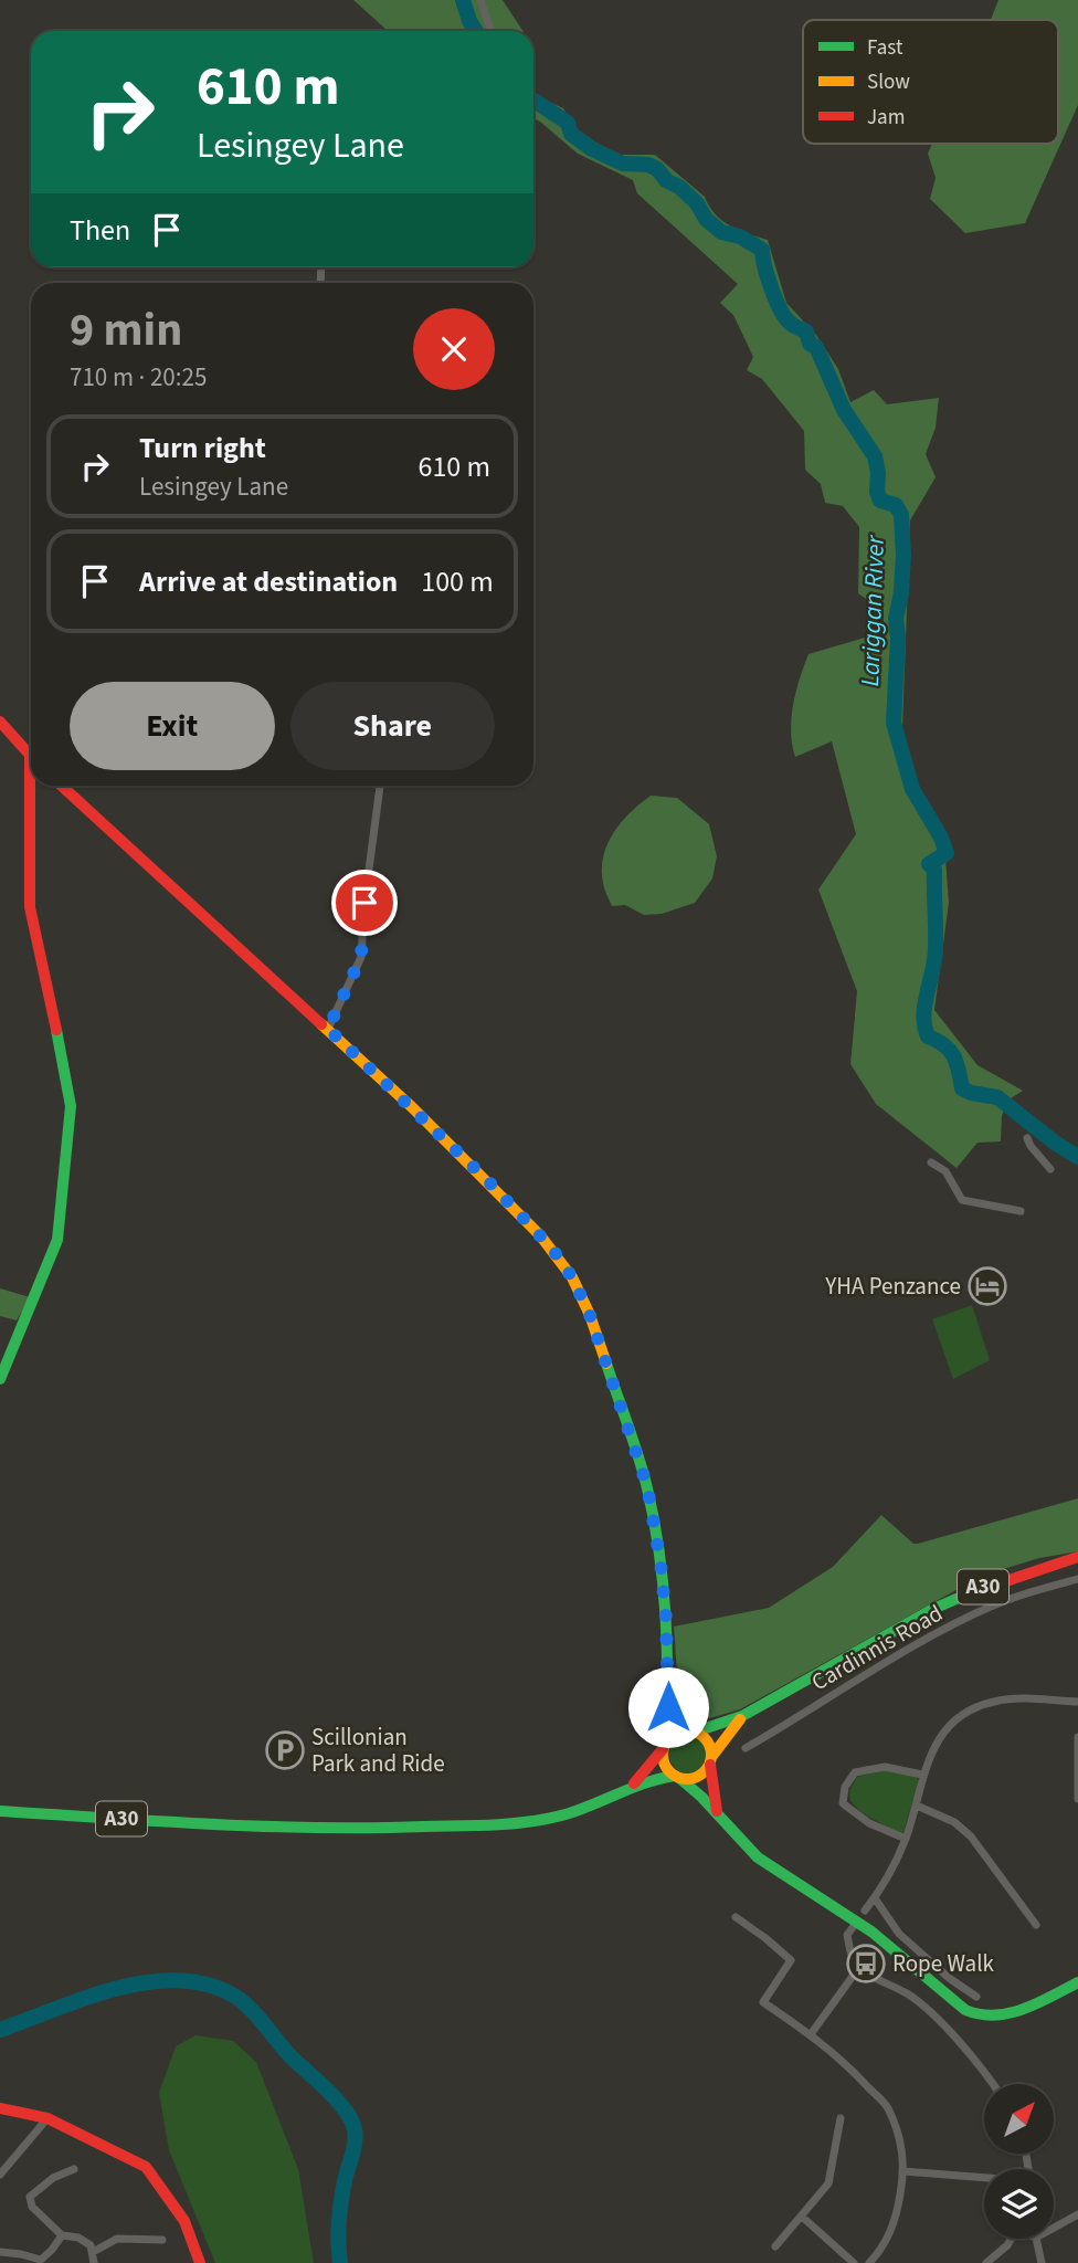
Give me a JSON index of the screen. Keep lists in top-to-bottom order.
{
  "streets": {
    "main road": ["A30"],
    "street": ["Cardinnis Road"]
  },
  "water": ["Lariggan River"],
  "places": {
    "hotel": ["YHA Penzance"],
    "parking": ["Scillonian Park and Ride"],
    "bus stop": ["Rope Walk"]
  },
  "legend": ["Fast", "Slow", "Jam"],
  "north": "top right",
  "page": {
    "turn": ["610 m", "Lesingey Lane"],
    "then": "Then",
    "heading": ["9 min", "710 m · 20:25"],
    "list": [
      {
        "name": "Turn right",
        "note": "Lesingey Lane",
        "value": "610 m"
      },
      {
        "name": "Arrive at destination",
        "value": "100 m"
      }
    ],
    "buttons": ["Exit", "Share"]
  }
}
